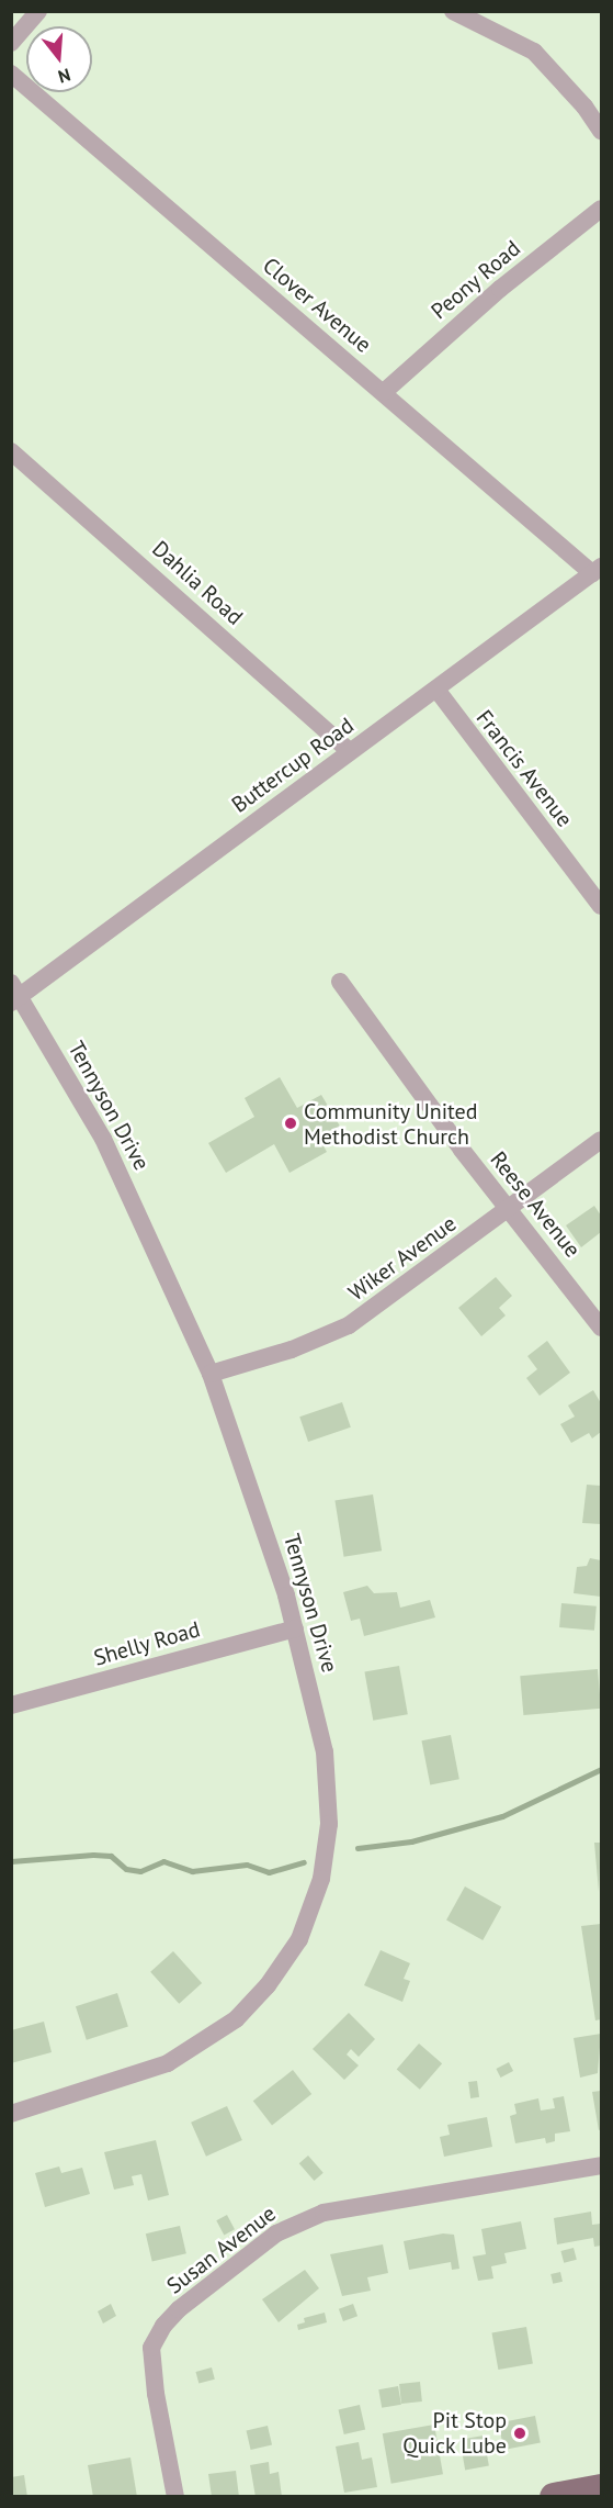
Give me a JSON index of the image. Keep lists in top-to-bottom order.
{
  "streets": {
    "street": [
      "Peony Road",
      "Clover Avenue",
      "Dahlia Road",
      "Buttercup Road",
      "Francis Avenue",
      "Tennyson Drive",
      "Reese Avenue",
      "Wiker Avenue",
      "Shelly Road",
      "Susan Avenue"
    ]
  },
  "crossings": [
    ["Peony Road", "Clover Avenue"],
    ["Clover Avenue", "Buttercup Road"],
    ["Dahlia Road", "Buttercup Road"],
    ["Buttercup Road", "Francis Avenue"],
    ["Buttercup Road", "Tennyson Drive"],
    ["Tennyson Drive", "Wiker Avenue"],
    ["Tennyson Drive", "Shelly Road"],
    ["Reese Avenue", "Wiker Avenue"]
  ],
  "places": ["Community United Methodist Church", "Pit Stop Quick Lube"],
  "north": "bottom"
}
